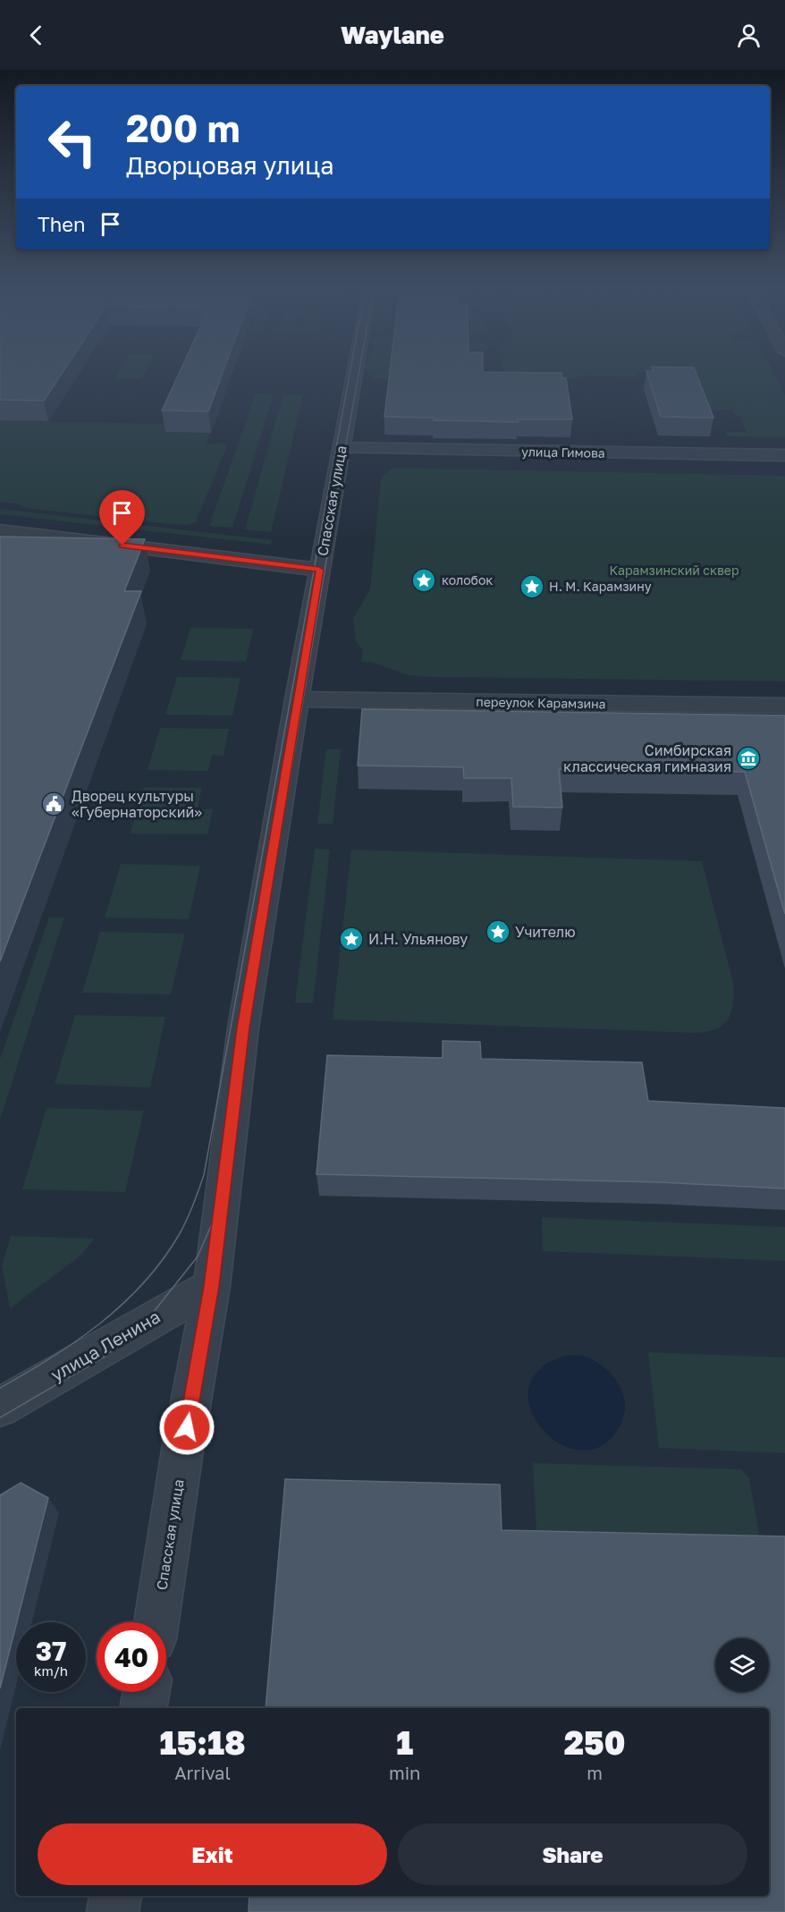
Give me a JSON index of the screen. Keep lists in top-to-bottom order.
{
  "streets": {
    "street": [
      "улица Гимова",
      "Спасская улица",
      "переулок Карамзина",
      "улица Ленина"
    ]
  },
  "crossings": [
    ["улица Гимова", "Спасская улица"],
    ["Спасская улица", "переулок Карамзина"],
    ["Спасская улица", "улица Ленина"]
  ],
  "parks": ["Карамзинский сквер"],
  "places": {
    "place": [
      "колобок",
      "Н. М. Карамзину",
      "Учителю",
      "И.Н. Ульянову"
    ],
    "museum": ["Симбирская классическая гимназия"],
    "public building": ["Дворец культуры «Губернаторский»"]
  },
  "page": {
    "header": "Waylane",
    "turn": ["200 m", "Дворцовая улица"],
    "then": "Then",
    "speed": "37 km/h",
    "limit": "40",
    "eta": [
      "15:18",
      "Arrival",
      "1",
      "min",
      "250",
      "m"
    ],
    "buttons": ["Exit", "Share"]
  }
}
